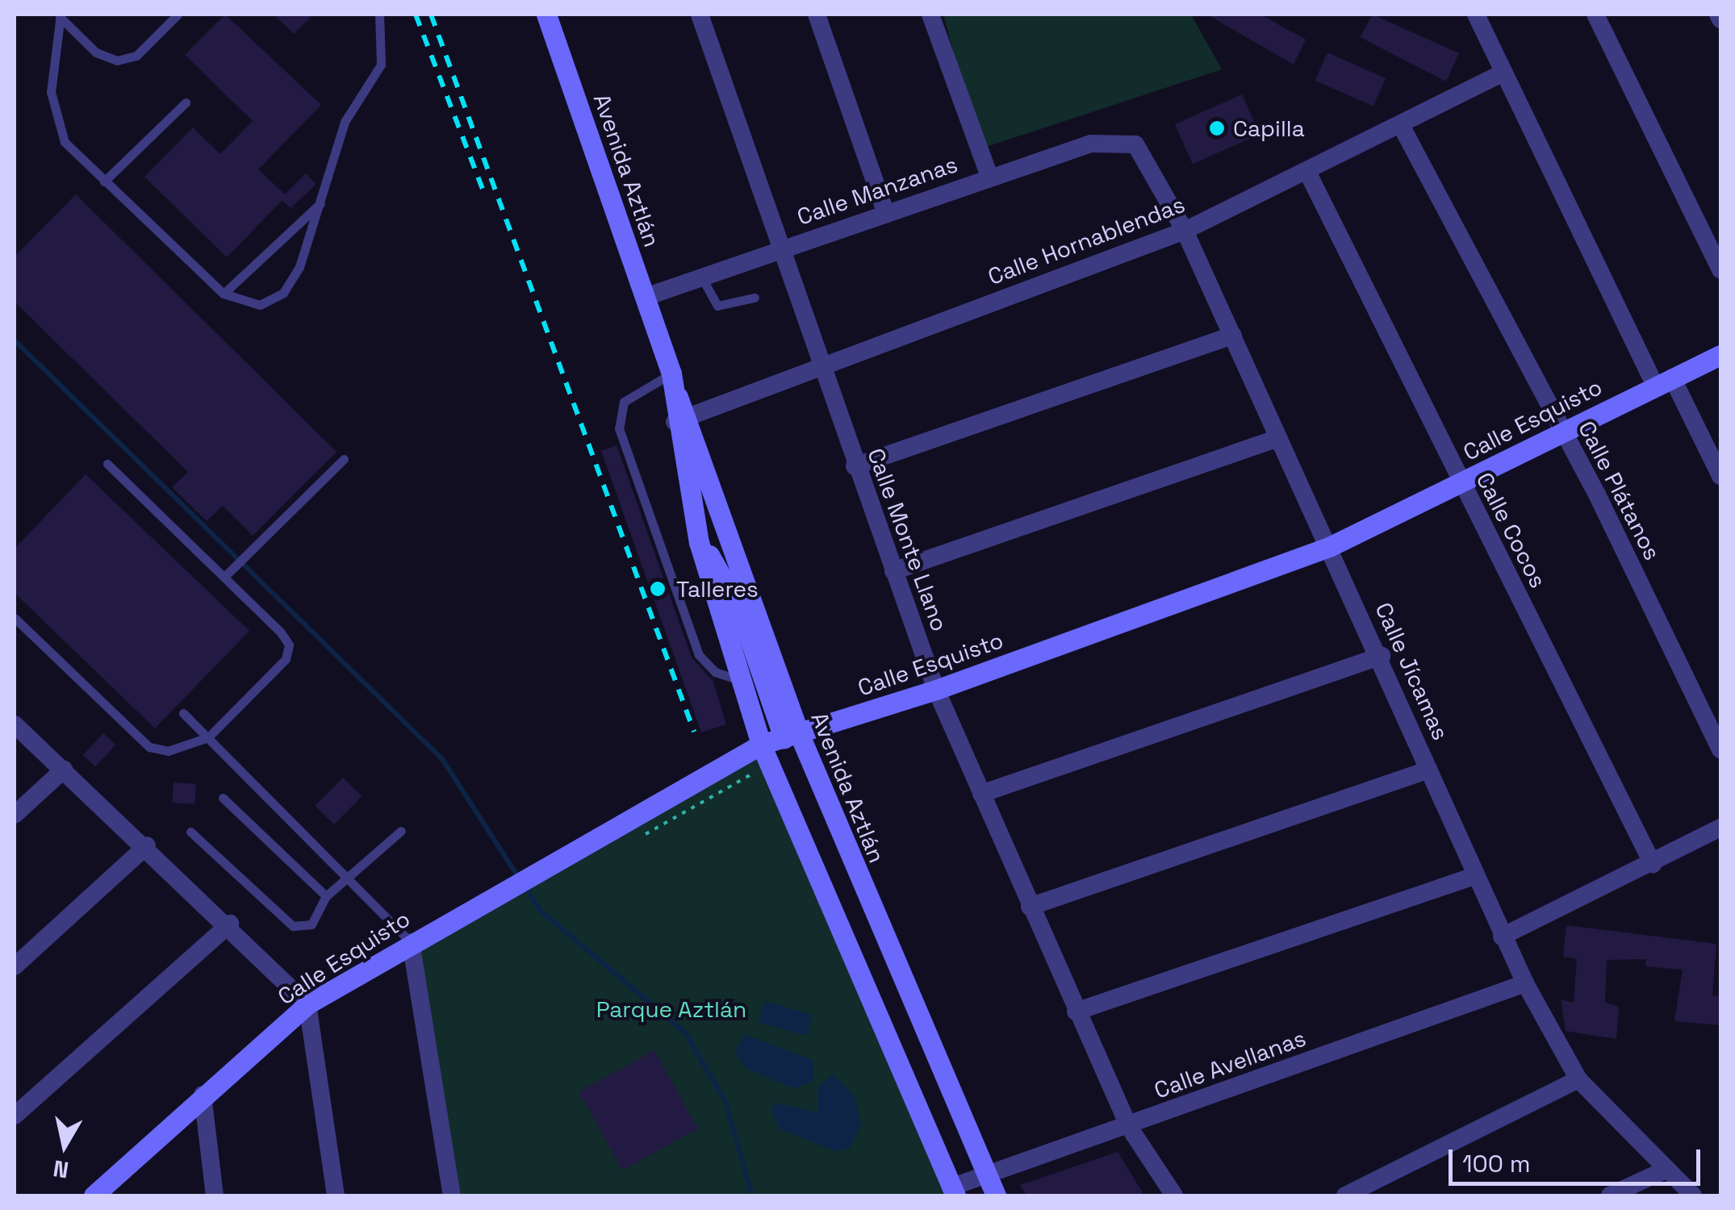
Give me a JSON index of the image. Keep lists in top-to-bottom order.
{
  "streets": {
    "main road": ["Avenida Aztlán", "Calle Esquisto"],
    "street": [
      "Calle Manzanas",
      "Calle Hornablendas",
      "Calle Plátanos",
      "Calle Cocos",
      "Calle Monte Llano",
      "Calle Jícamas",
      "Calle Avellanas"
    ]
  },
  "crossings": [
    ["Avenida Aztlán", "Calle Manzanas"],
    ["Avenida Aztlán", "Calle Hornablendas"],
    ["Avenida Aztlán", "Calle Esquisto"],
    ["Avenida Aztlán", "Calle Avellanas"],
    ["Calle Manzanas", "Calle Monte Llano"],
    ["Calle Manzanas", "Calle Jícamas"],
    ["Calle Hornablendas", "Calle Plátanos"],
    ["Calle Hornablendas", "Calle Cocos"],
    ["Calle Hornablendas", "Calle Monte Llano"],
    ["Calle Hornablendas", "Calle Jícamas"],
    ["Calle Esquisto", "Calle Plátanos"],
    ["Calle Esquisto", "Calle Cocos"],
    ["Calle Esquisto", "Calle Monte Llano"],
    ["Calle Esquisto", "Calle Jícamas"],
    ["Calle Monte Llano", "Calle Avellanas"],
    ["Calle Jícamas", "Calle Avellanas"]
  ],
  "parks": ["Parque Aztlán"],
  "places": ["Capilla", "Talleres"],
  "scale_bar": "100 m",
  "north": "bottom"
}
